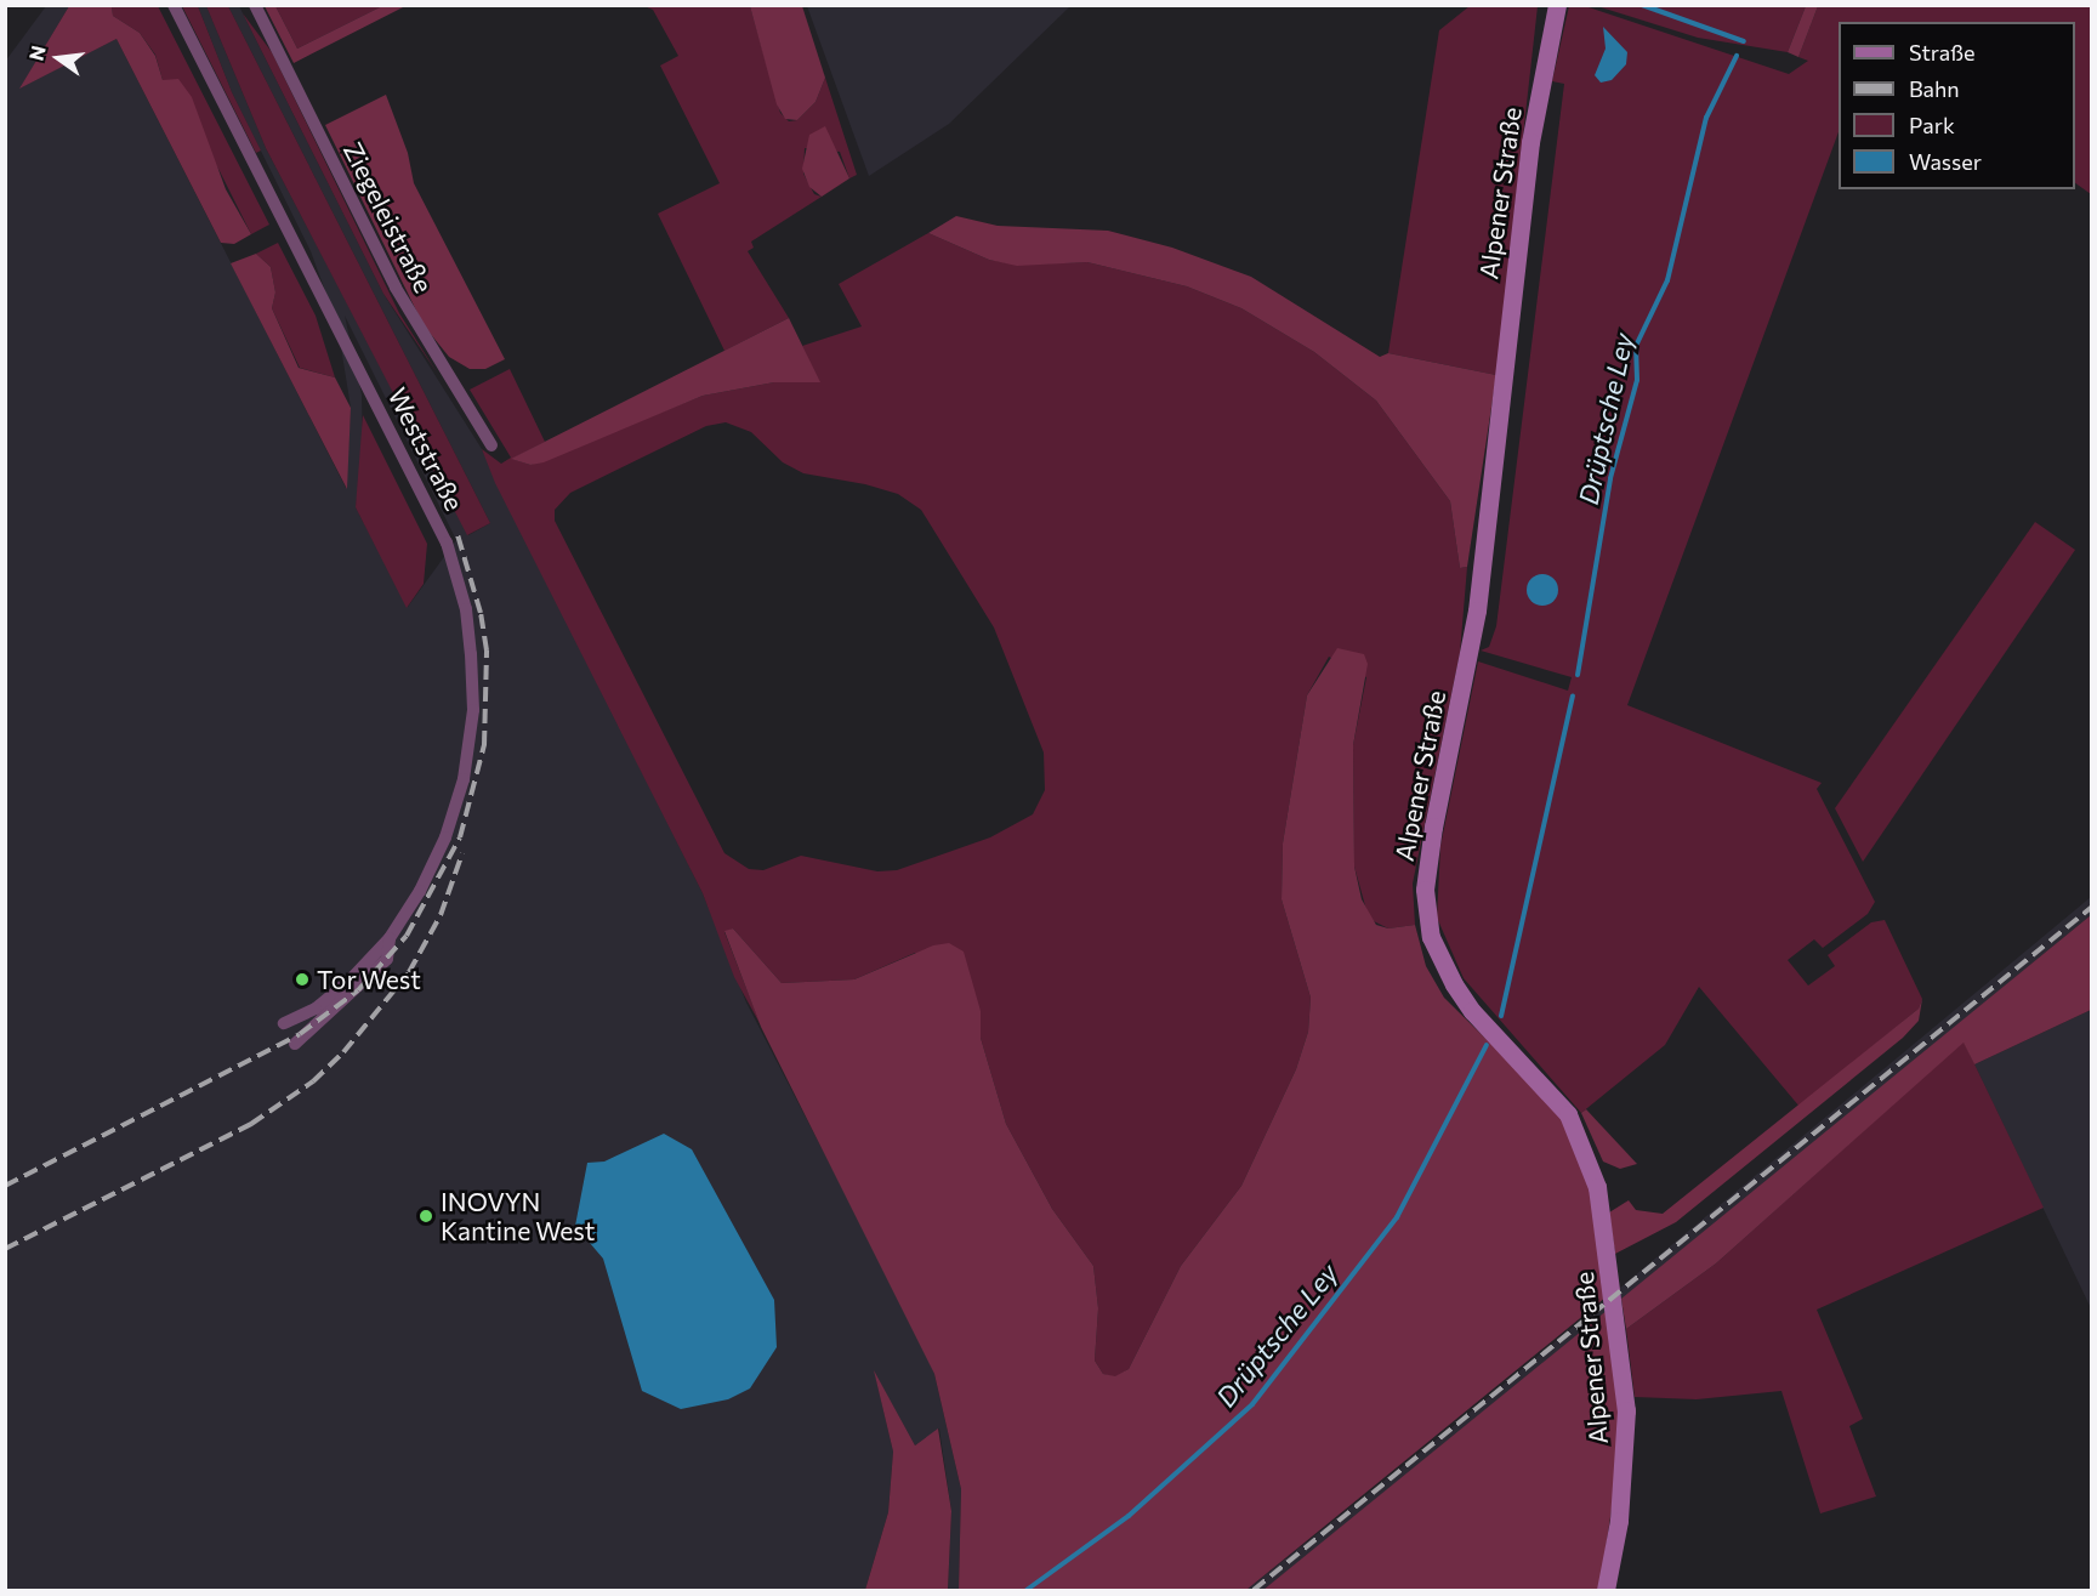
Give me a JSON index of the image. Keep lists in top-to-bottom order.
{
  "streets": {
    "street": ["Alpener Straße", "Ziegeleistraße", "Weststraße"]
  },
  "water": ["Drüptsche Ley"],
  "places": ["Tor West", "INOVYN Kantine West"],
  "legend": [
    "Straße",
    "Bahn",
    "Park",
    "Wasser"
  ],
  "north": "left"
}
